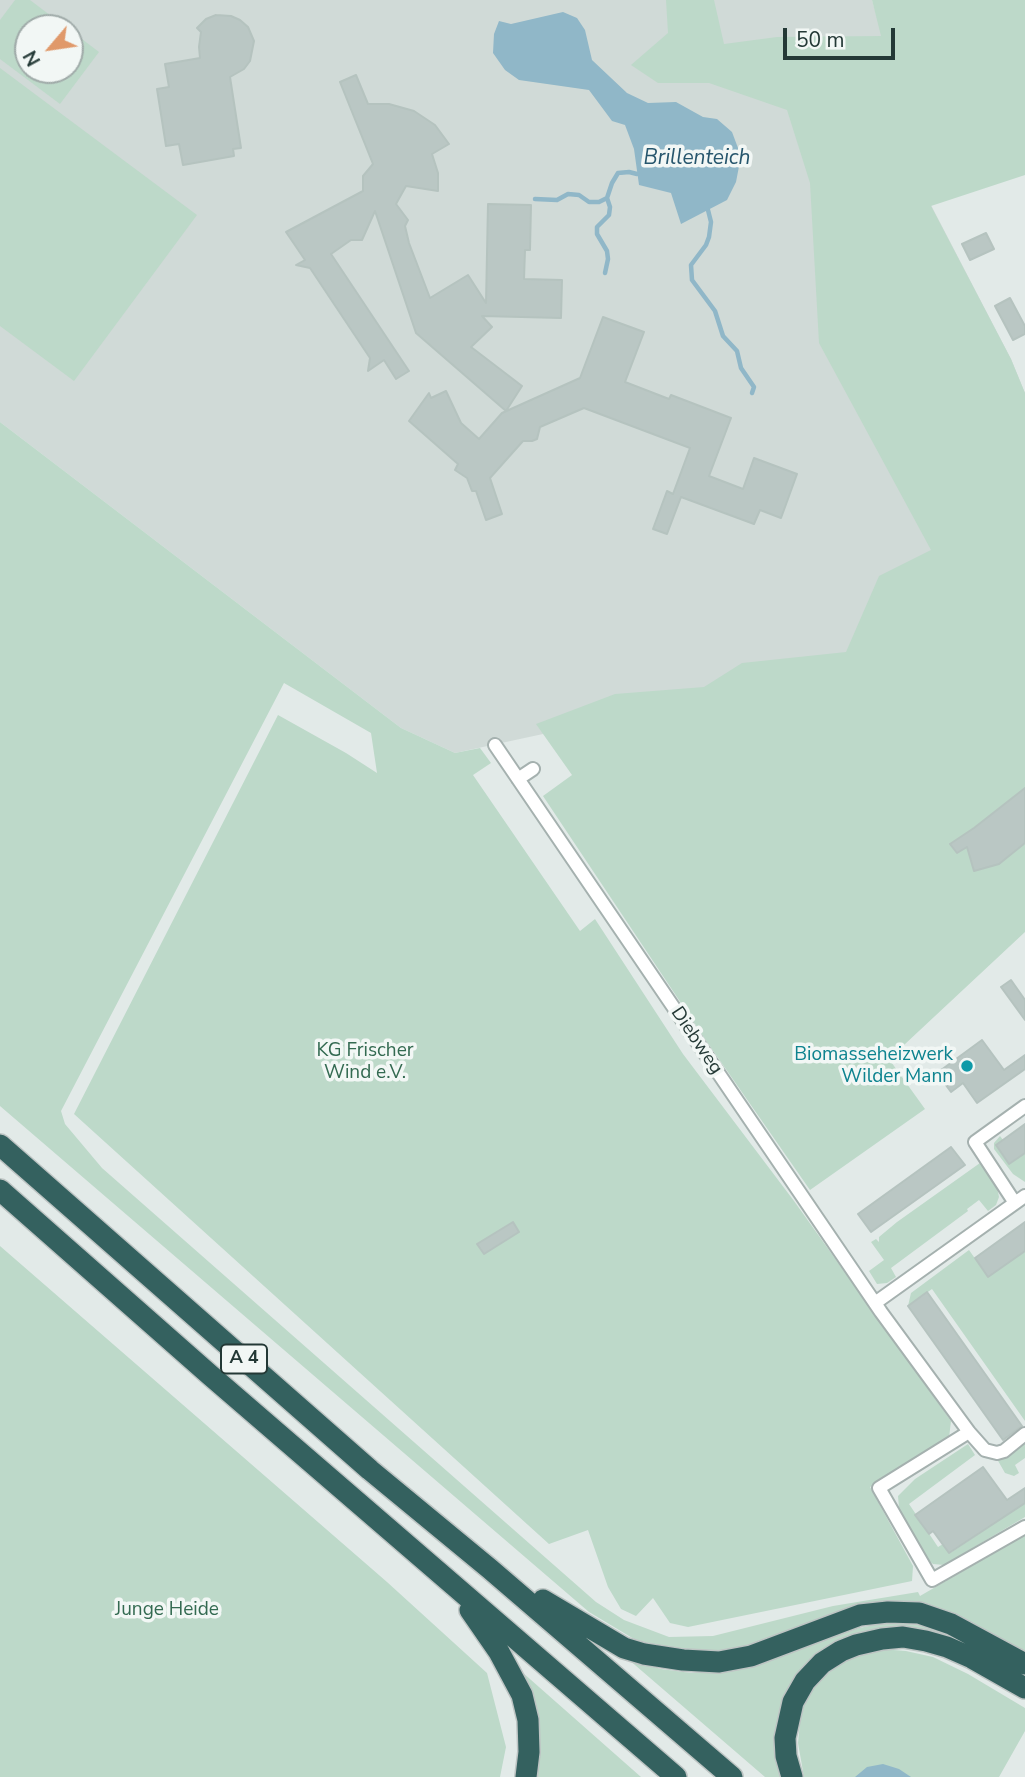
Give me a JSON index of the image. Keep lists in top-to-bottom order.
{
  "streets": {
    "highway": ["A 4"],
    "street": ["Diebweg"]
  },
  "water": ["Brillenteich"],
  "parks": ["KG Frischer Wind e.V.", "Junge Heide"],
  "places": ["Biomasseheizwerk Wilder Mann"],
  "scale_bar": "50 m",
  "north": "bottom left"
}
